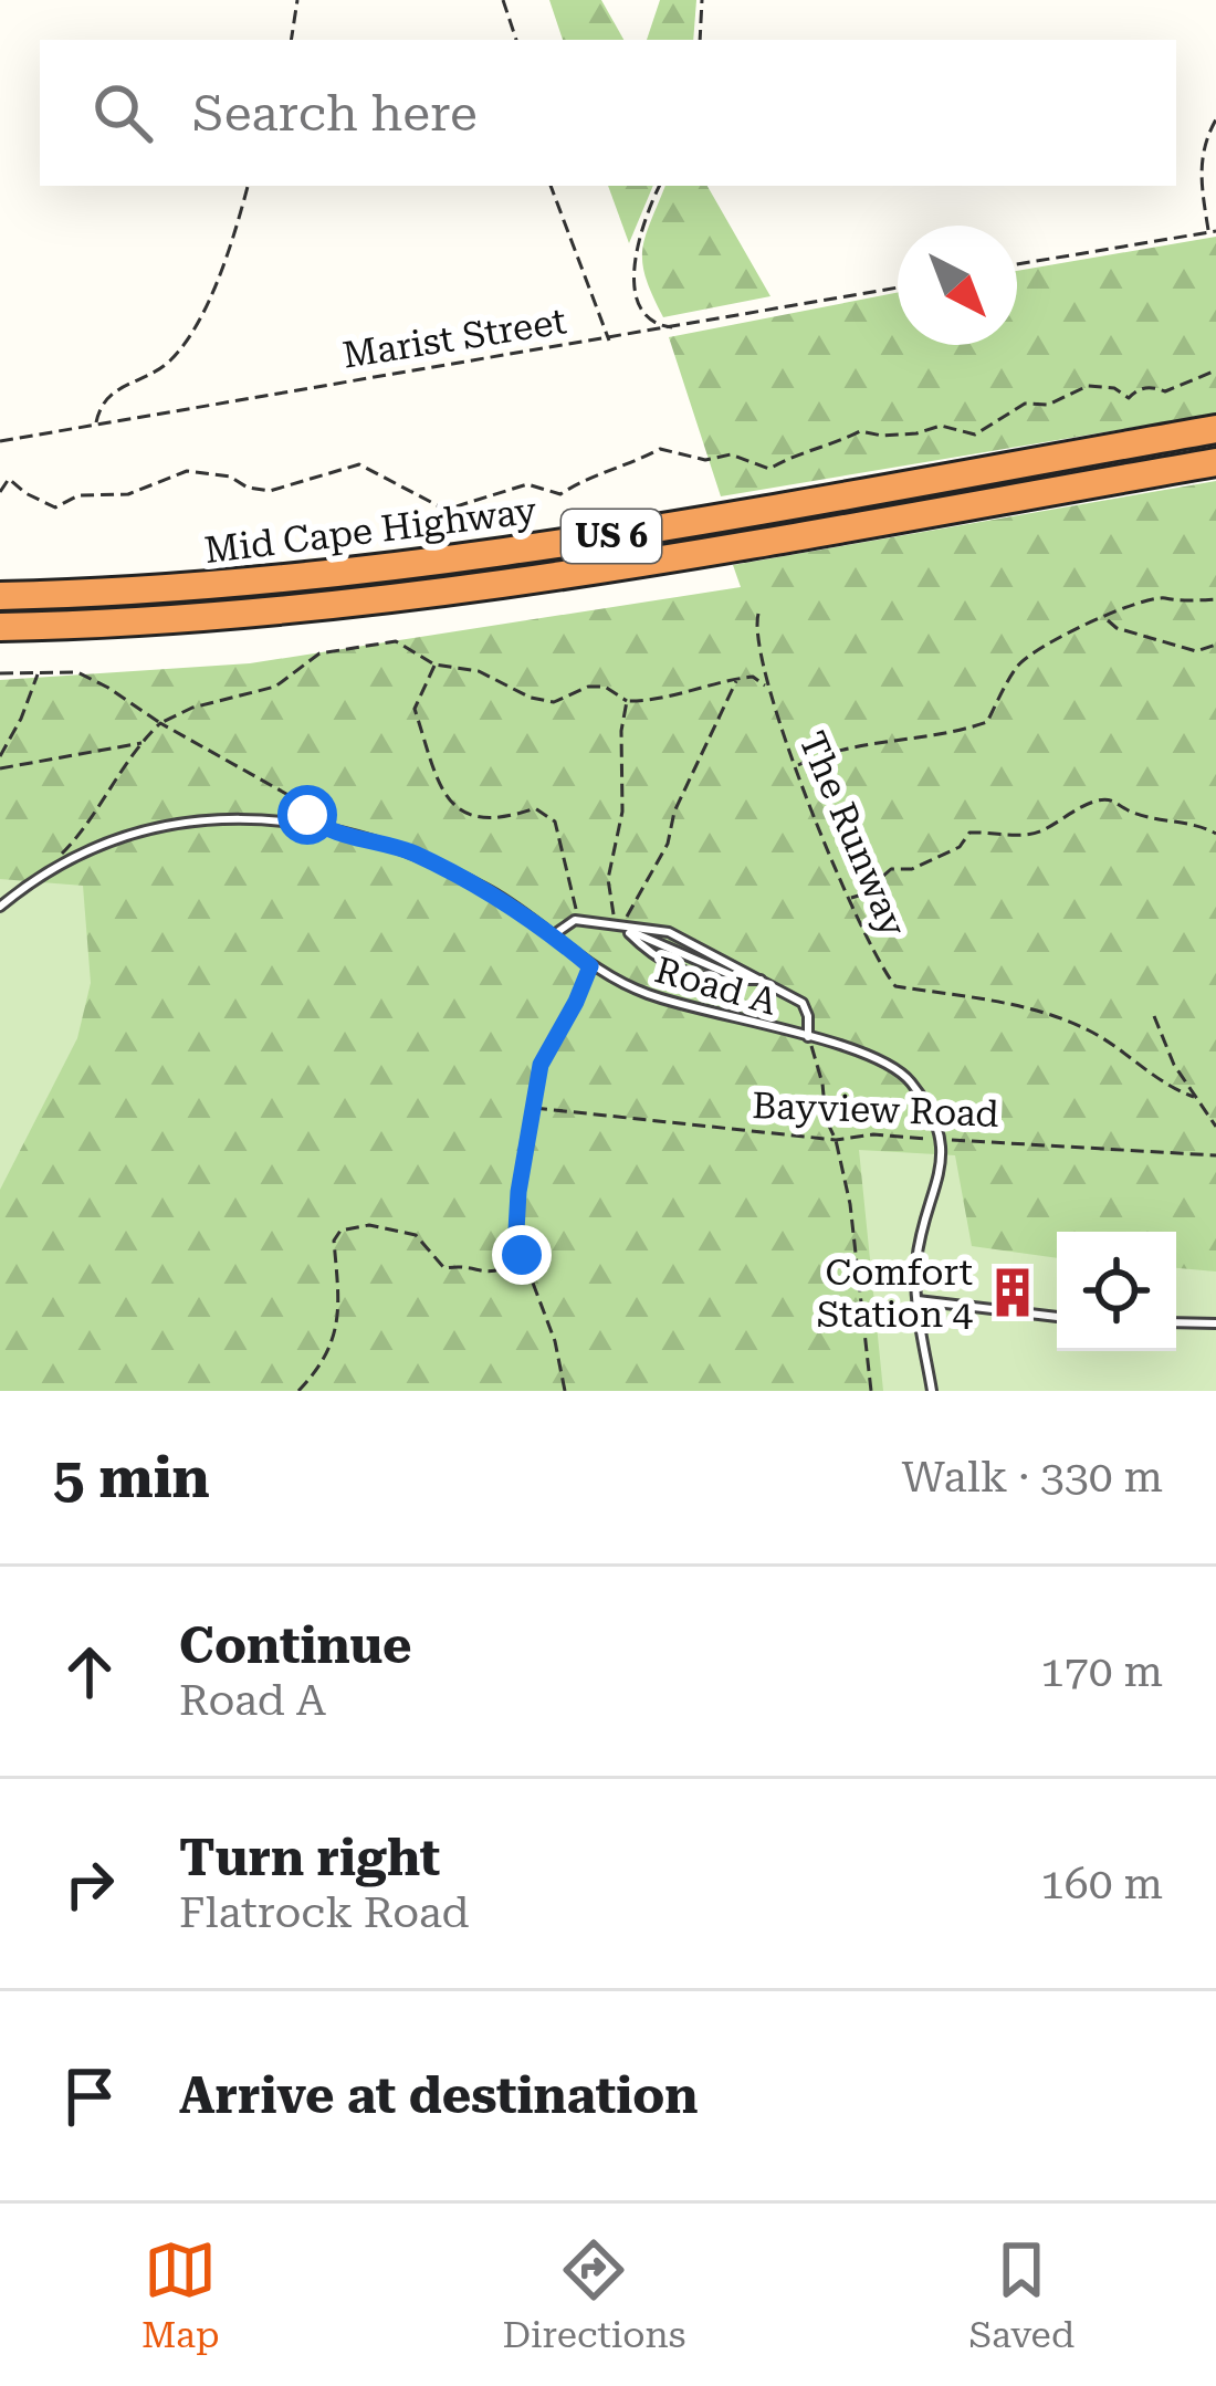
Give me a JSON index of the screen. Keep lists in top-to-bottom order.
{
  "streets": {
    "highway": ["Mid Cape Highway", "US 6"],
    "lane": ["Road A"],
    "path": ["Marist Street", "The Runway", "Bayview Road"]
  },
  "crossings": [
    ["Road A", "Bayview Road"]
  ],
  "places": {
    "building": ["Comfort Station 4"]
  },
  "north": "bottom right",
  "page": {
    "search": "Search here",
    "heading": ["5 min", "Walk · 330 m"],
    "list": [
      ["Continue", "Road A", "170 m"],
      ["Turn right", "Flatrock Road", "160 m"],
      "Arrive at destination"
    ],
    "nav": ["Map", "Directions", "Saved"]
  }
}
